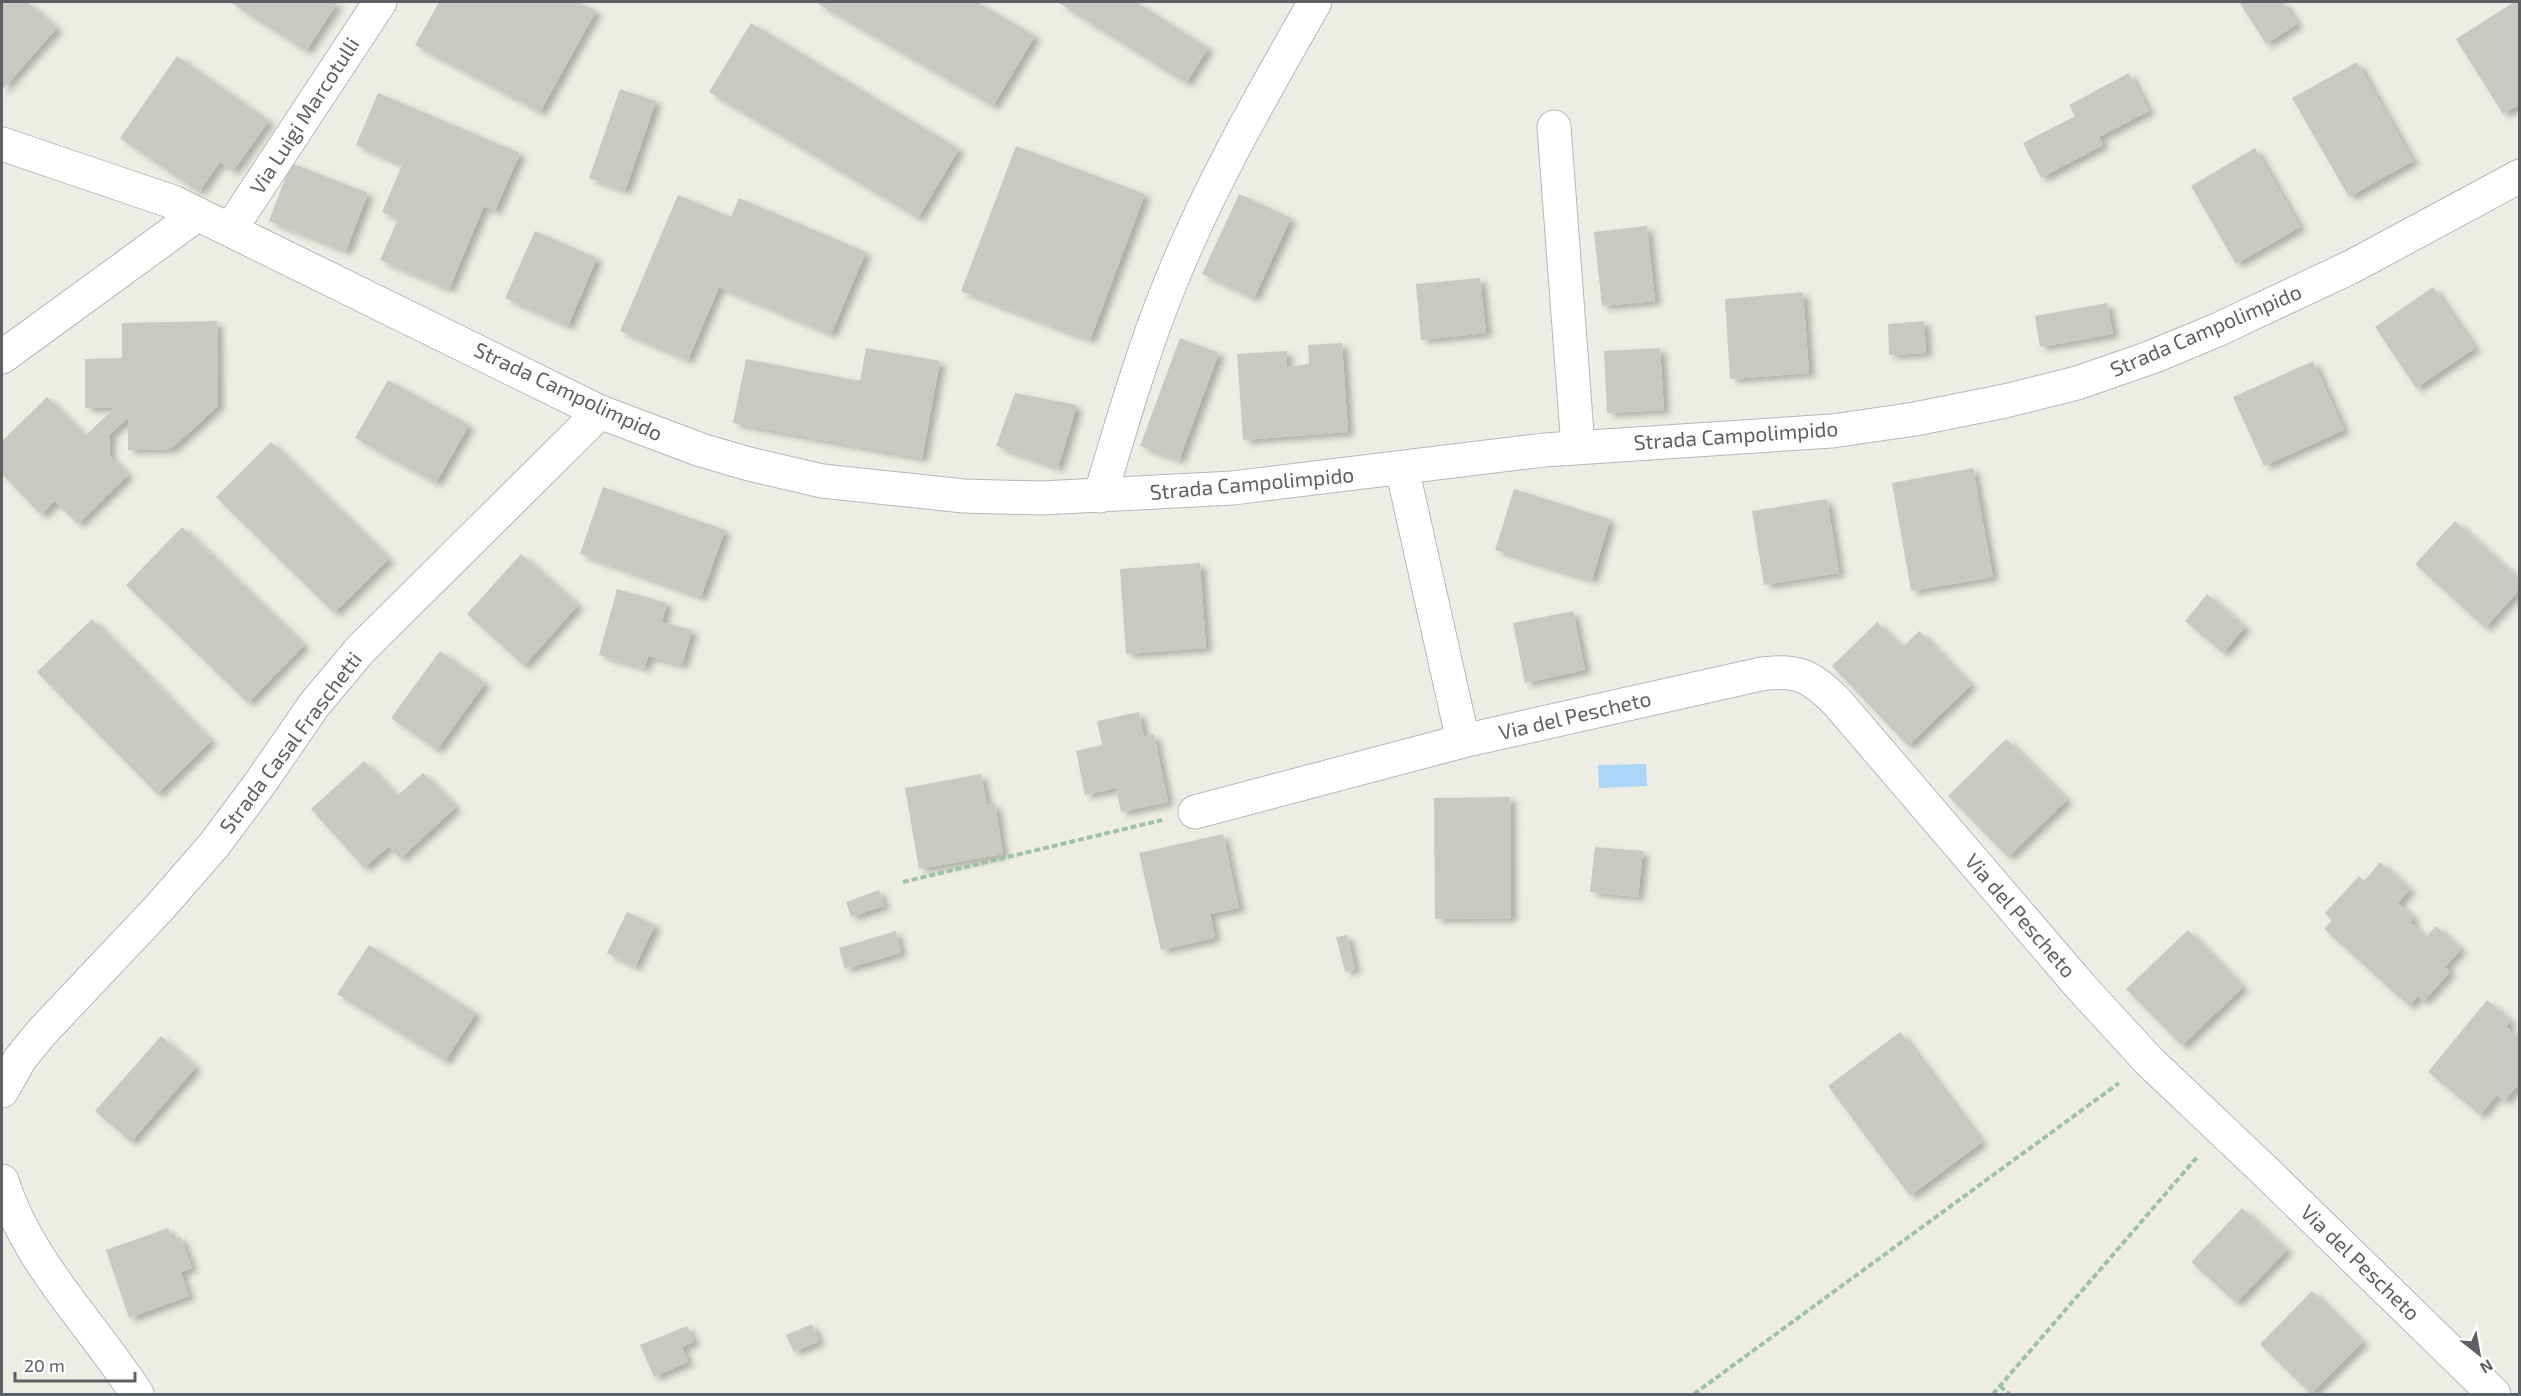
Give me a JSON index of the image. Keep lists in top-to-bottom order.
{
  "streets": {
    "street": [
      "Via Luigi Marcotulli",
      "Strada Campolimpido",
      "Via del Pescheto",
      "Strada Casal Fraschetti"
    ]
  },
  "crossings": [
    ["Via Luigi Marcotulli", "Strada Campolimpido"],
    ["Strada Campolimpido", "Strada Casal Fraschetti"]
  ],
  "scale_bar": "20 m",
  "north": "bottom right"
}
